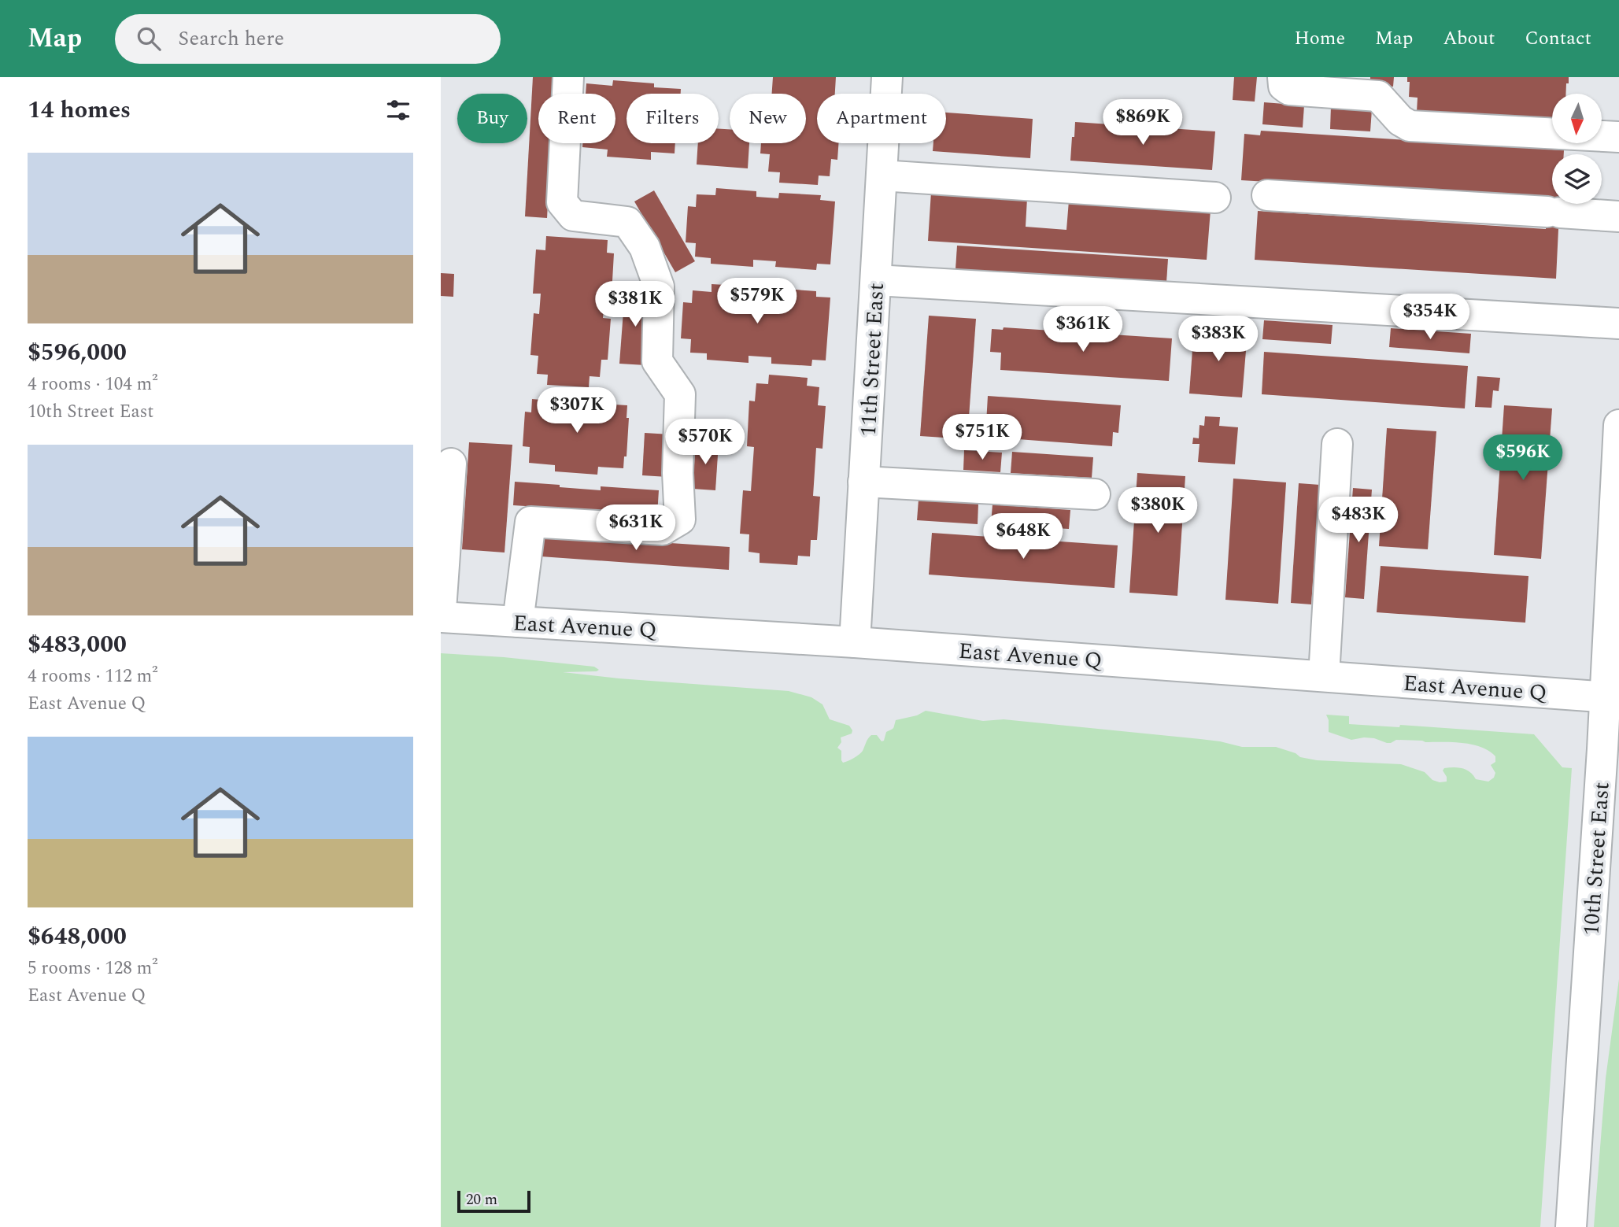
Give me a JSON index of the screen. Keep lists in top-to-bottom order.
{
  "streets": {
    "main road": ["11th Street East", "East Avenue Q", "10th Street East"]
  },
  "crossings": [
    ["11th Street East", "East Avenue Q"],
    ["East Avenue Q", "10th Street East"]
  ],
  "scale_bar": "20 m",
  "north": "bottom",
  "page": {
    "header": "Map",
    "search": "Search here",
    "nav": [
      "Home",
      "Map",
      "About",
      "Contact"
    ],
    "heading": "14 homes",
    "chip": [
      "Buy",
      "Rent",
      "Filters",
      "New",
      "Apartment"
    ],
    "price": [
      "$869K",
      "$579K",
      "$381K",
      "$354K",
      "$361K",
      "$383K",
      "$307K",
      "$751K",
      "$570K",
      "$596K",
      "$380K",
      "$483K",
      "$631K",
      "$648K"
    ],
    "list": [
      {
        "name": "$596,000",
        "note": "4 rooms · 104 m² · 10th Street East"
      },
      {
        "name": "$483,000",
        "note": "4 rooms · 112 m² · East Avenue Q"
      },
      {
        "name": "$648,000",
        "note": "5 rooms · 128 m² · East Avenue Q"
      }
    ],
    "scale": "20 m"
  }
}
